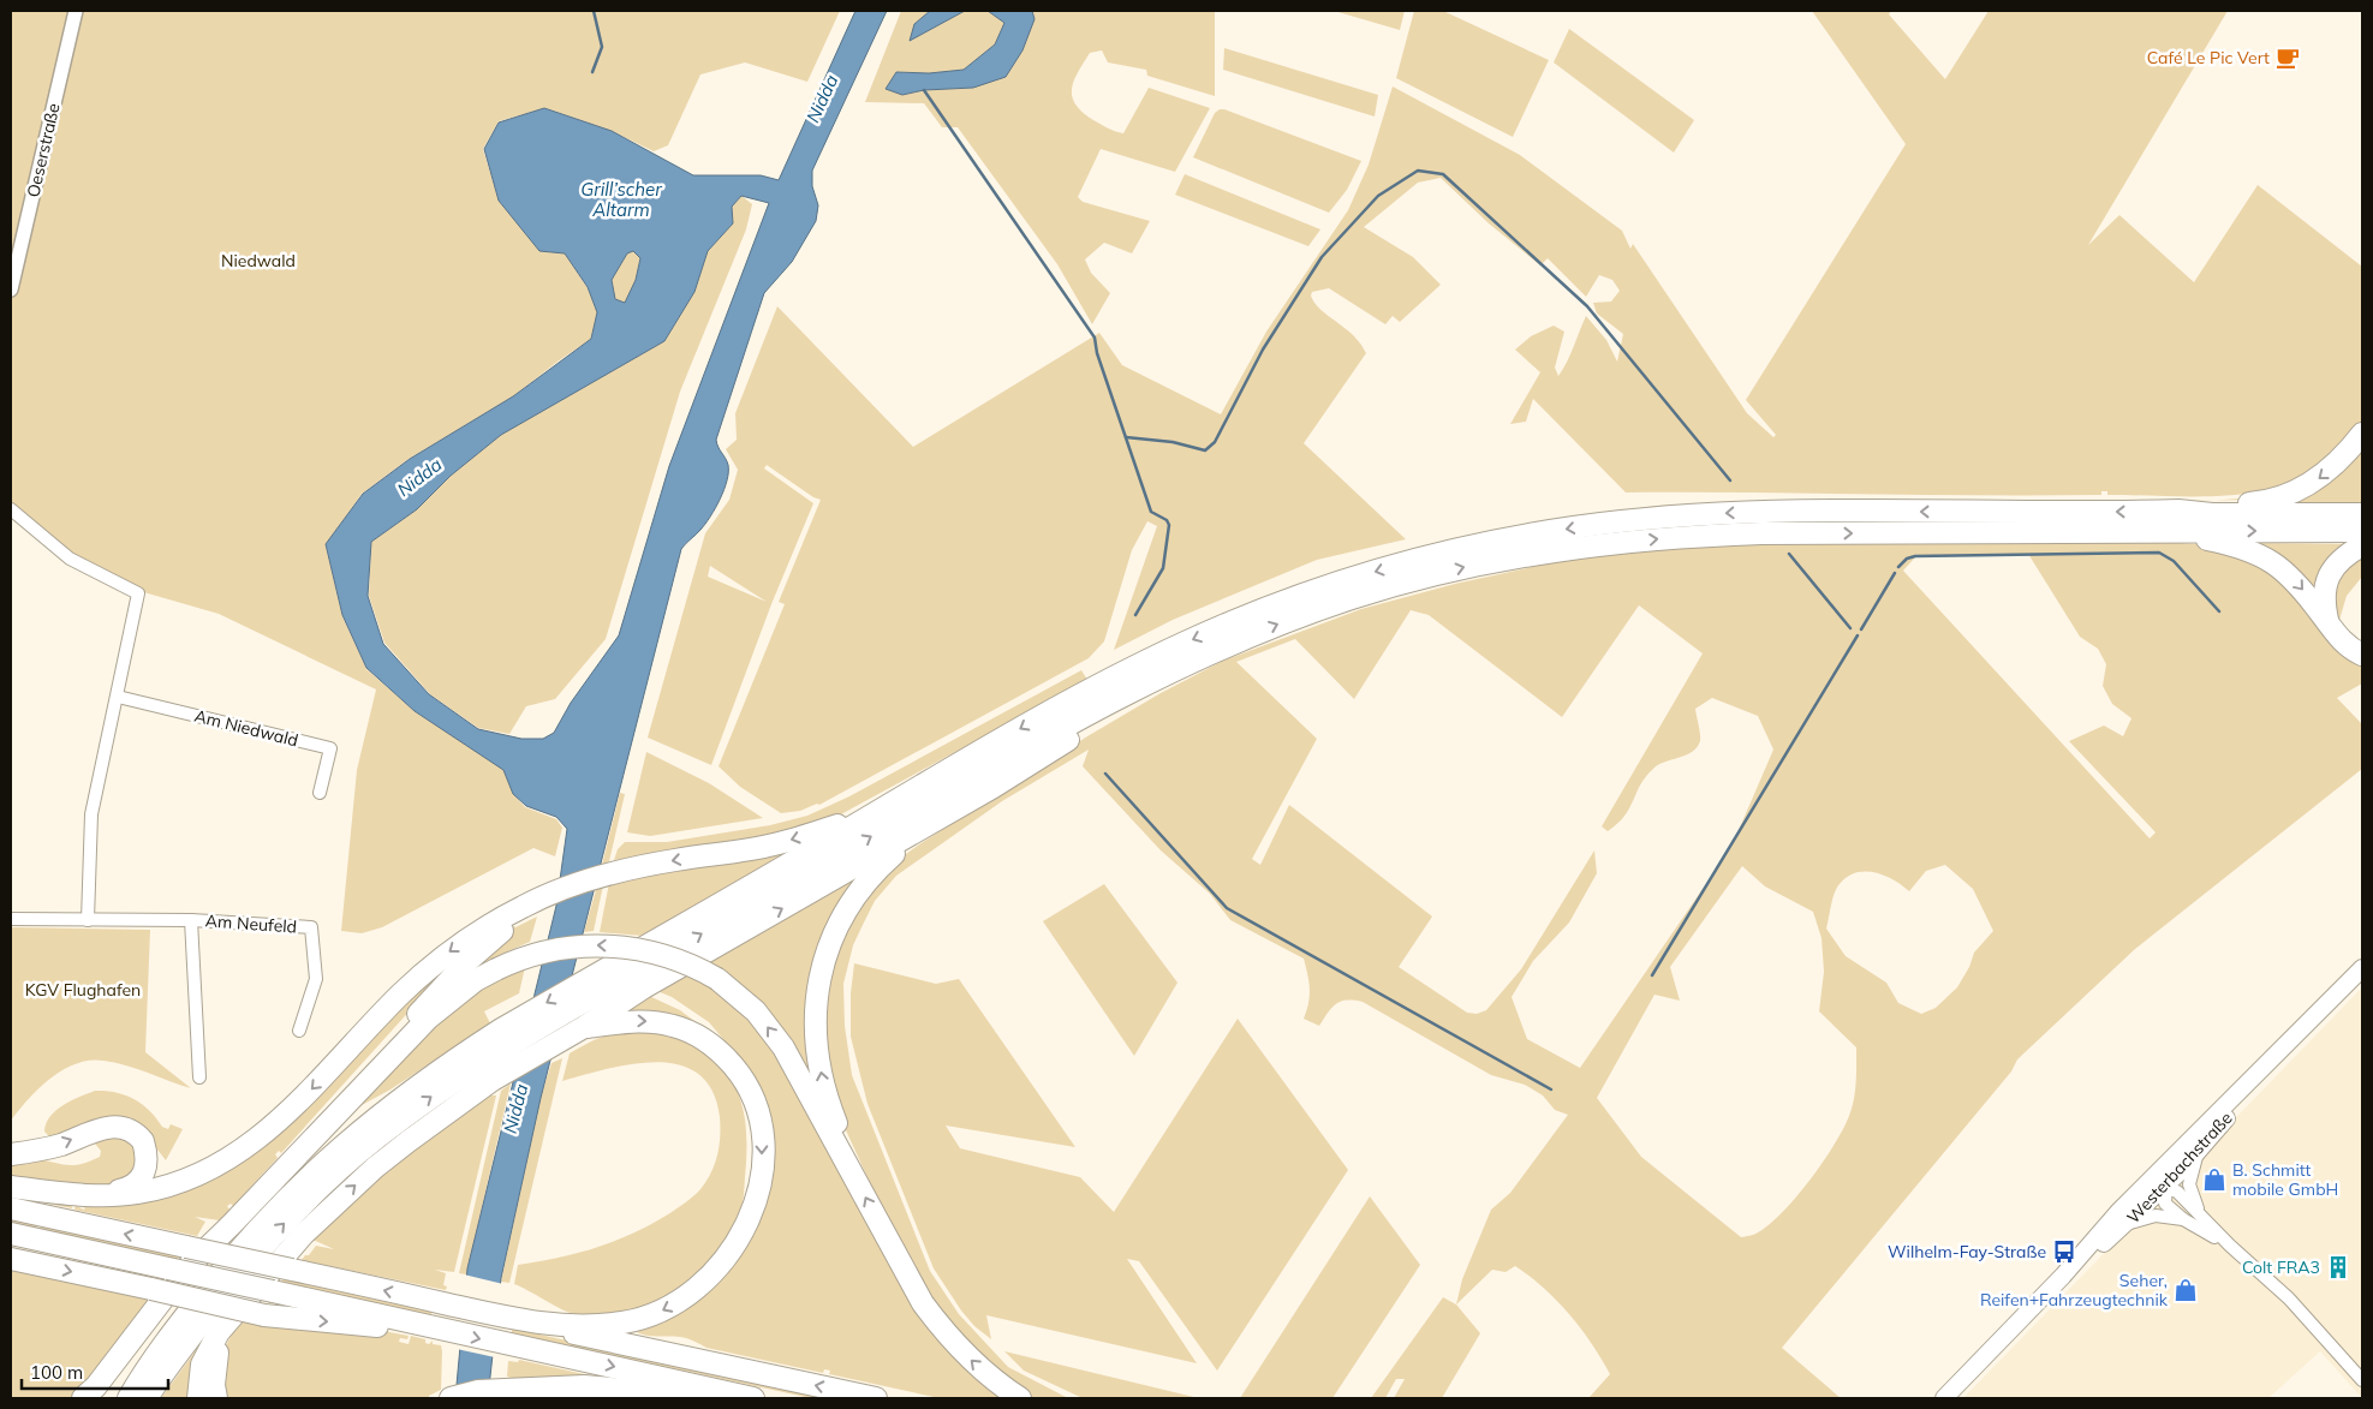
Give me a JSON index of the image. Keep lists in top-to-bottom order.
{
  "streets": {
    "main road": ["Westerbachstraße"],
    "street": ["Oeserstraße", "Am Niedwald", "Am Neufeld"]
  },
  "water": ["Nidda", "Grill’scher Altarm"],
  "parks": ["Niedwald", "KGV Flughafen"],
  "places": {
    "cafe": ["Café Le Pic Vert"],
    "shop": ["B. Schmitt mobile GmbH", "Seher, Reifen+Fahrzeugtechnik"],
    "bus stop": ["Wilhelm-Fay-Straße"],
    "building": ["Colt FRA3"]
  },
  "scale_bar": "100 m"
}
